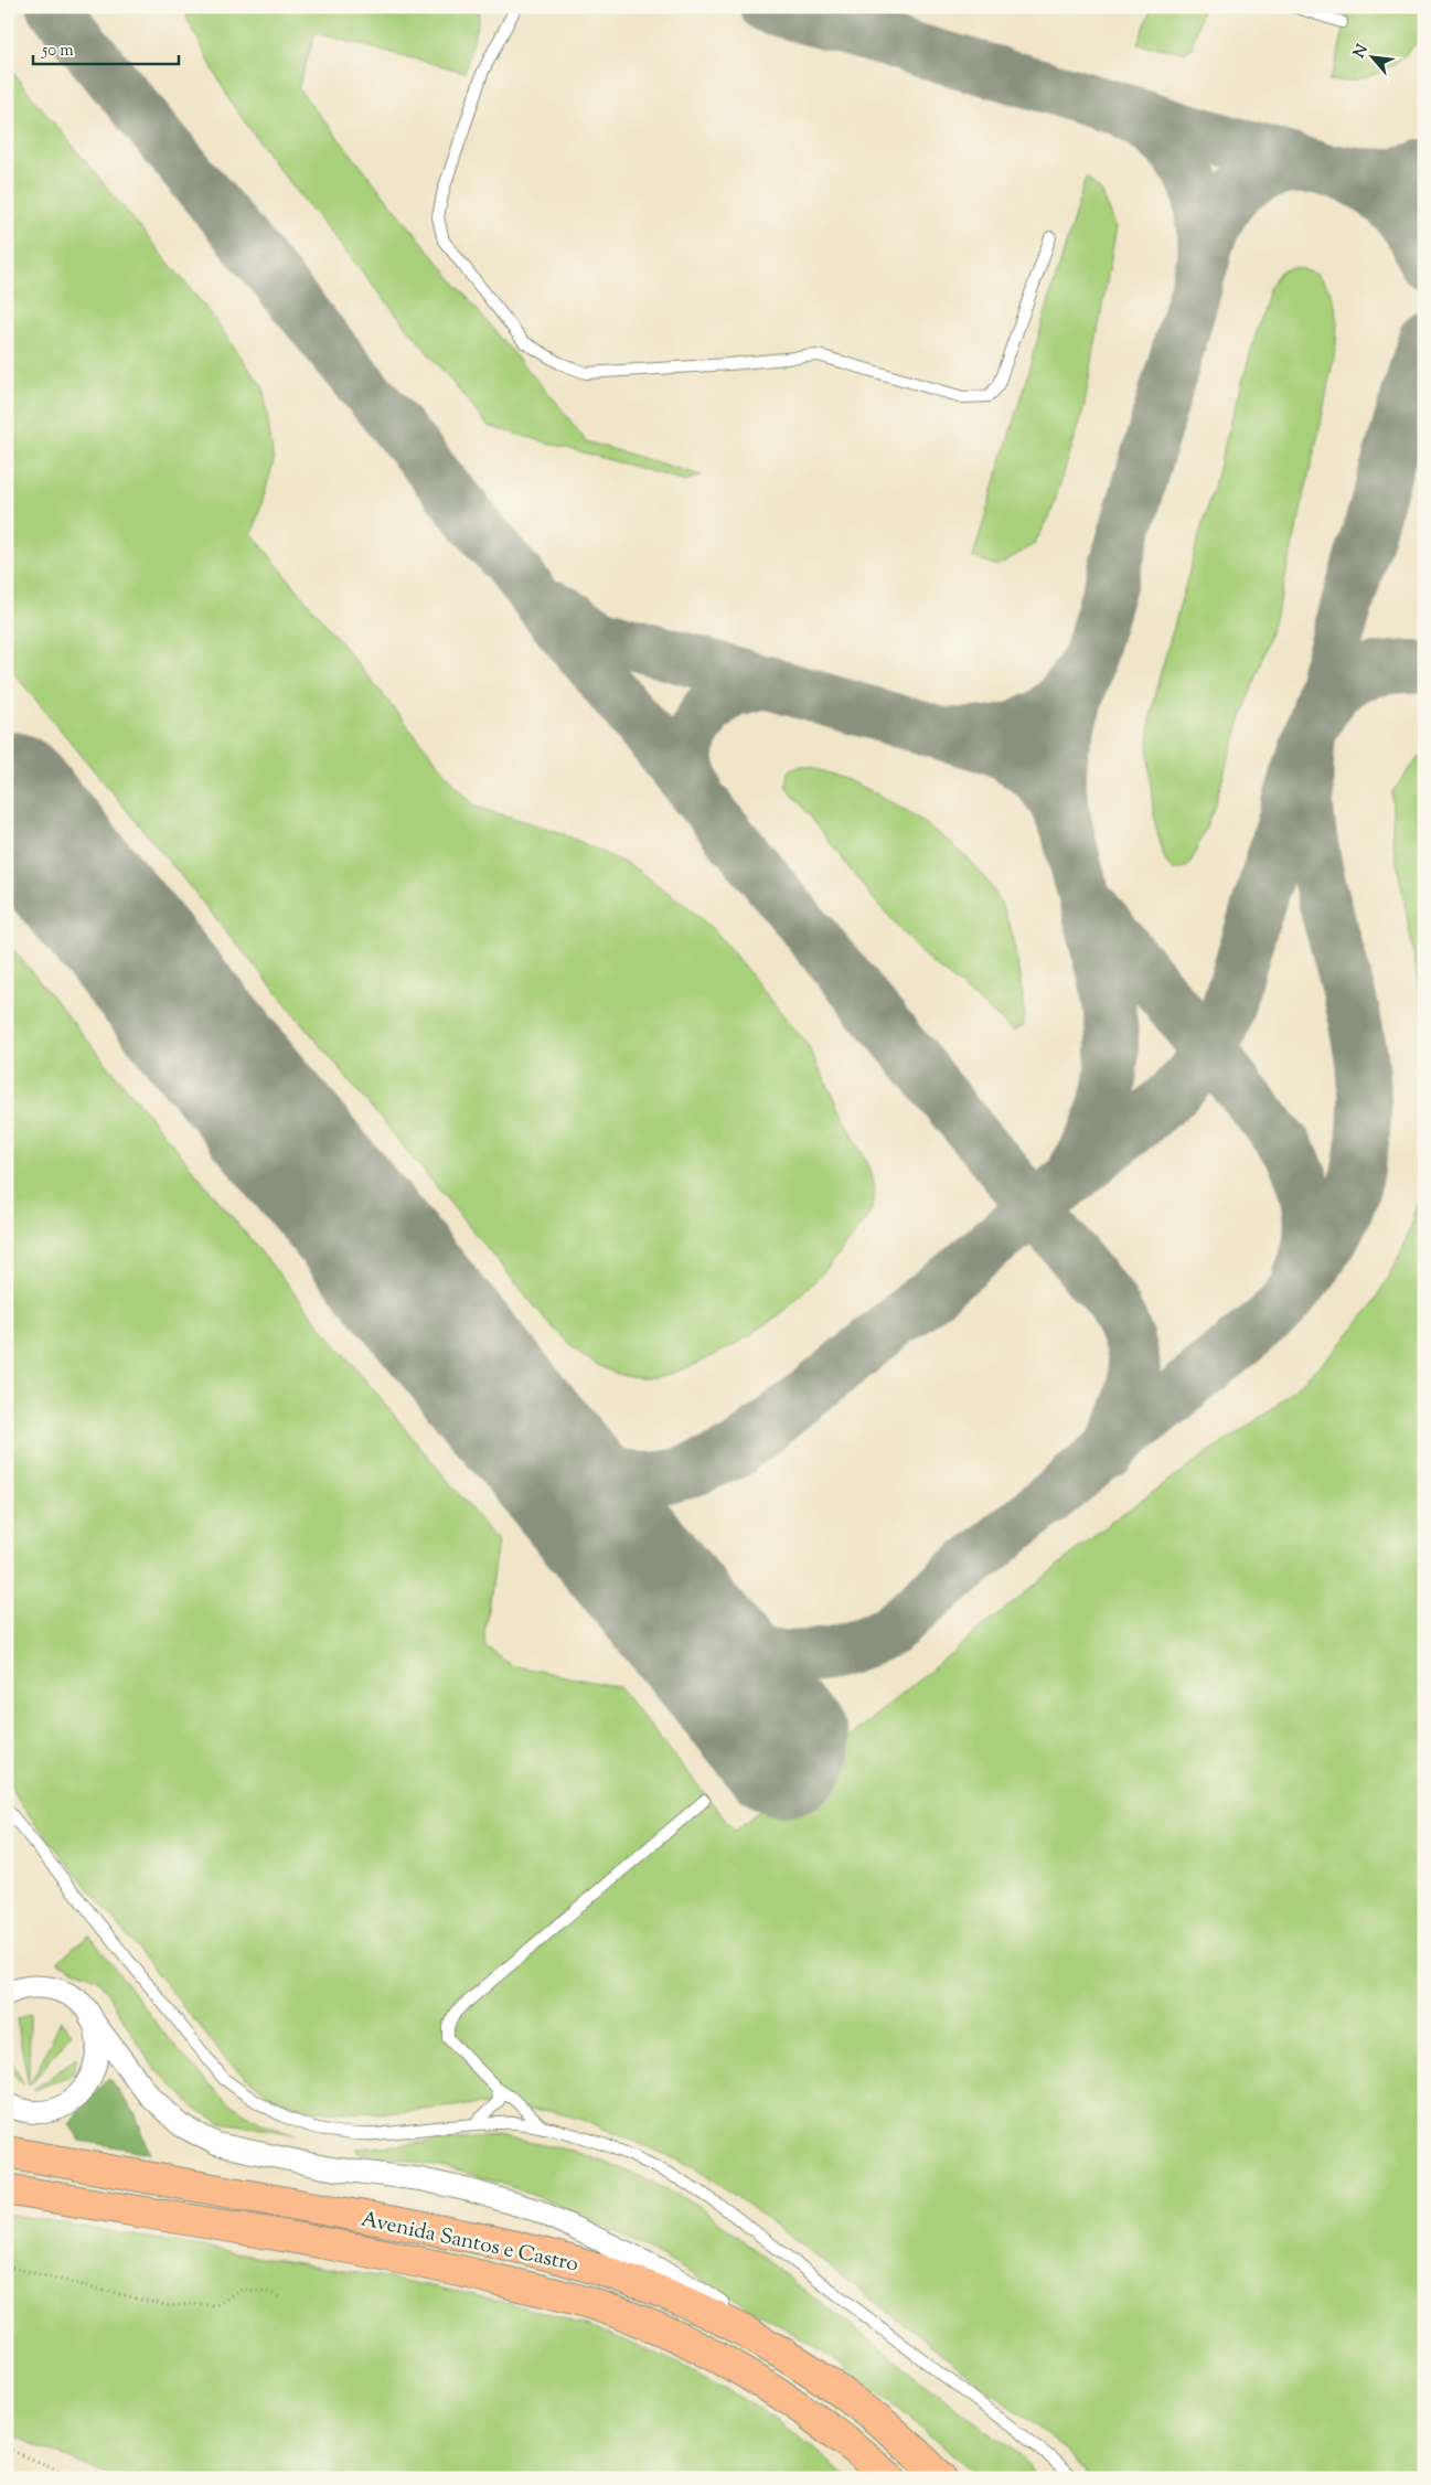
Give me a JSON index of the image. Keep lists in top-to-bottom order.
{
  "streets": {
    "main road": ["Avenida Santos e Castro"]
  },
  "scale_bar": "50 m",
  "north": "top left"
}
